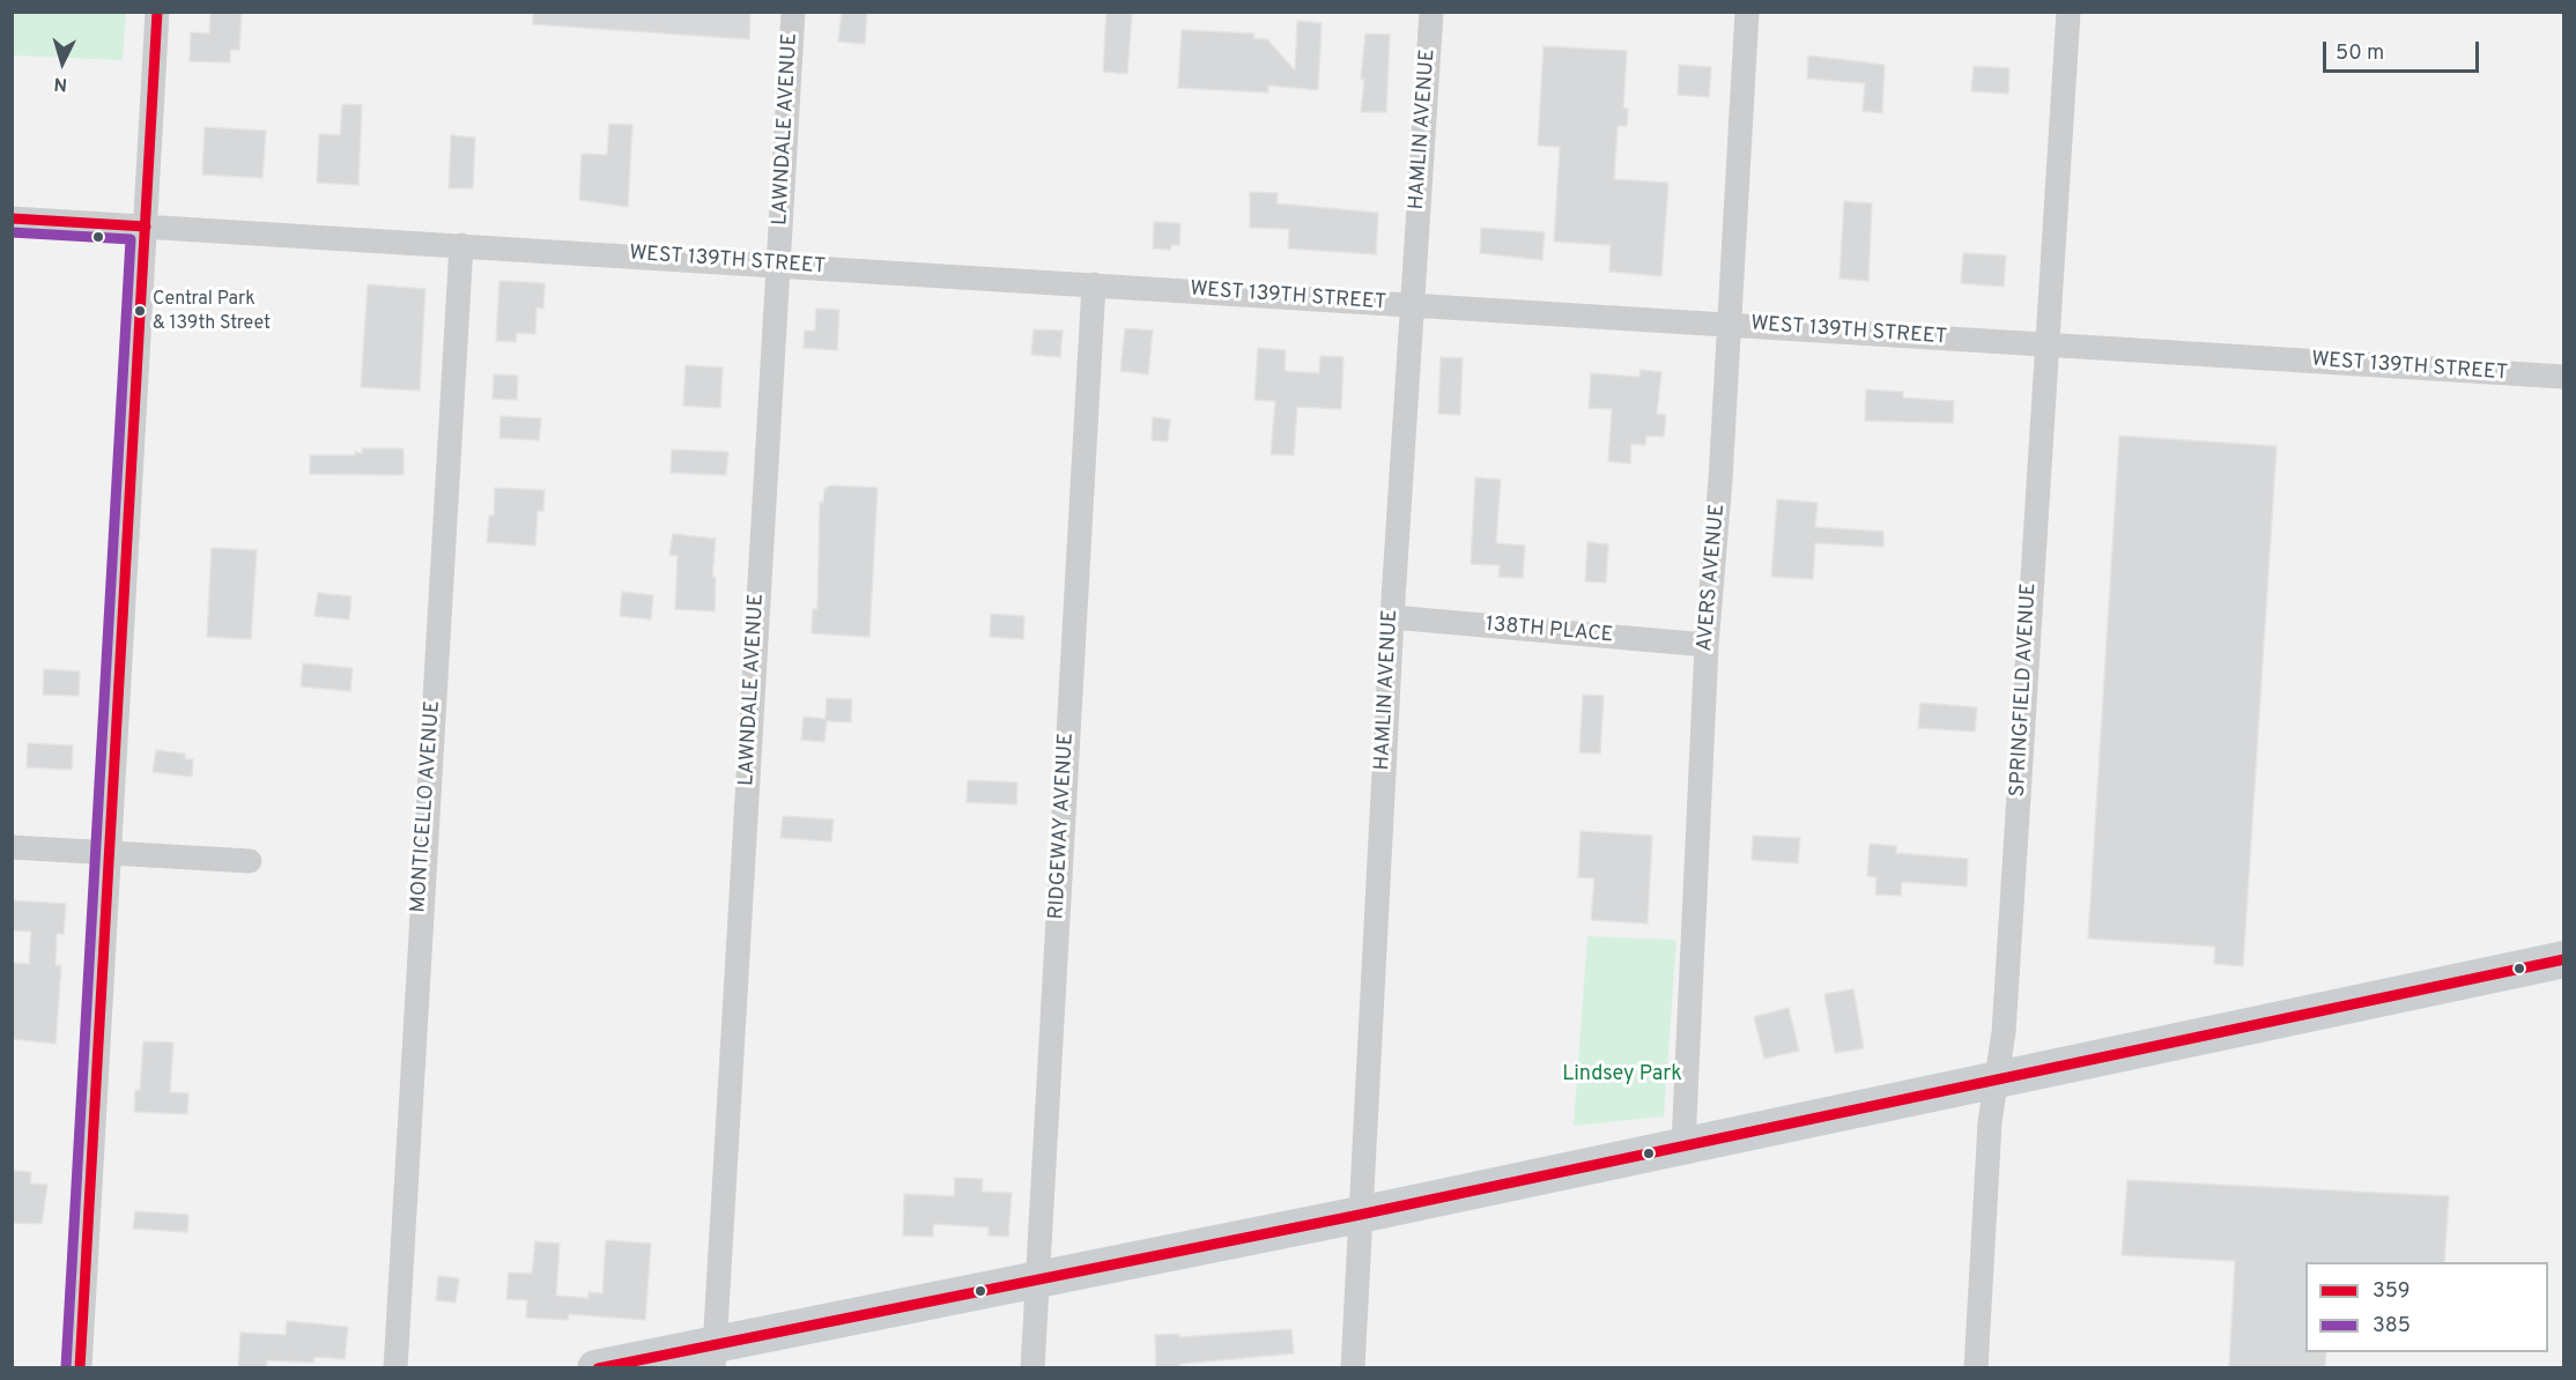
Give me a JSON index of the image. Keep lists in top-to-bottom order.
{
  "streets": {
    "street": [
      "LAWNDALE AVENUE",
      "HAMLIN AVENUE",
      "WEST 139TH STREET",
      "AVERS AVENUE",
      "138TH PLACE",
      "SPRINGFIELD AVENUE",
      "MONTICELLO AVENUE",
      "RIDGEWAY AVENUE"
    ]
  },
  "crossings": [
    ["LAWNDALE AVENUE", "WEST 139TH STREET"],
    ["HAMLIN AVENUE", "WEST 139TH STREET"],
    ["HAMLIN AVENUE", "138TH PLACE"],
    ["WEST 139TH STREET", "AVERS AVENUE"],
    ["WEST 139TH STREET", "SPRINGFIELD AVENUE"],
    ["WEST 139TH STREET", "MONTICELLO AVENUE"],
    ["WEST 139TH STREET", "RIDGEWAY AVENUE"],
    ["AVERS AVENUE", "138TH PLACE"]
  ],
  "parks": ["Lindsey Park"],
  "places": ["Central Park & 139th Street"],
  "lines": ["transit line 359", "transit line 385"],
  "legend": ["359", "385"],
  "scale_bar": "50 m",
  "north": "bottom"
}
